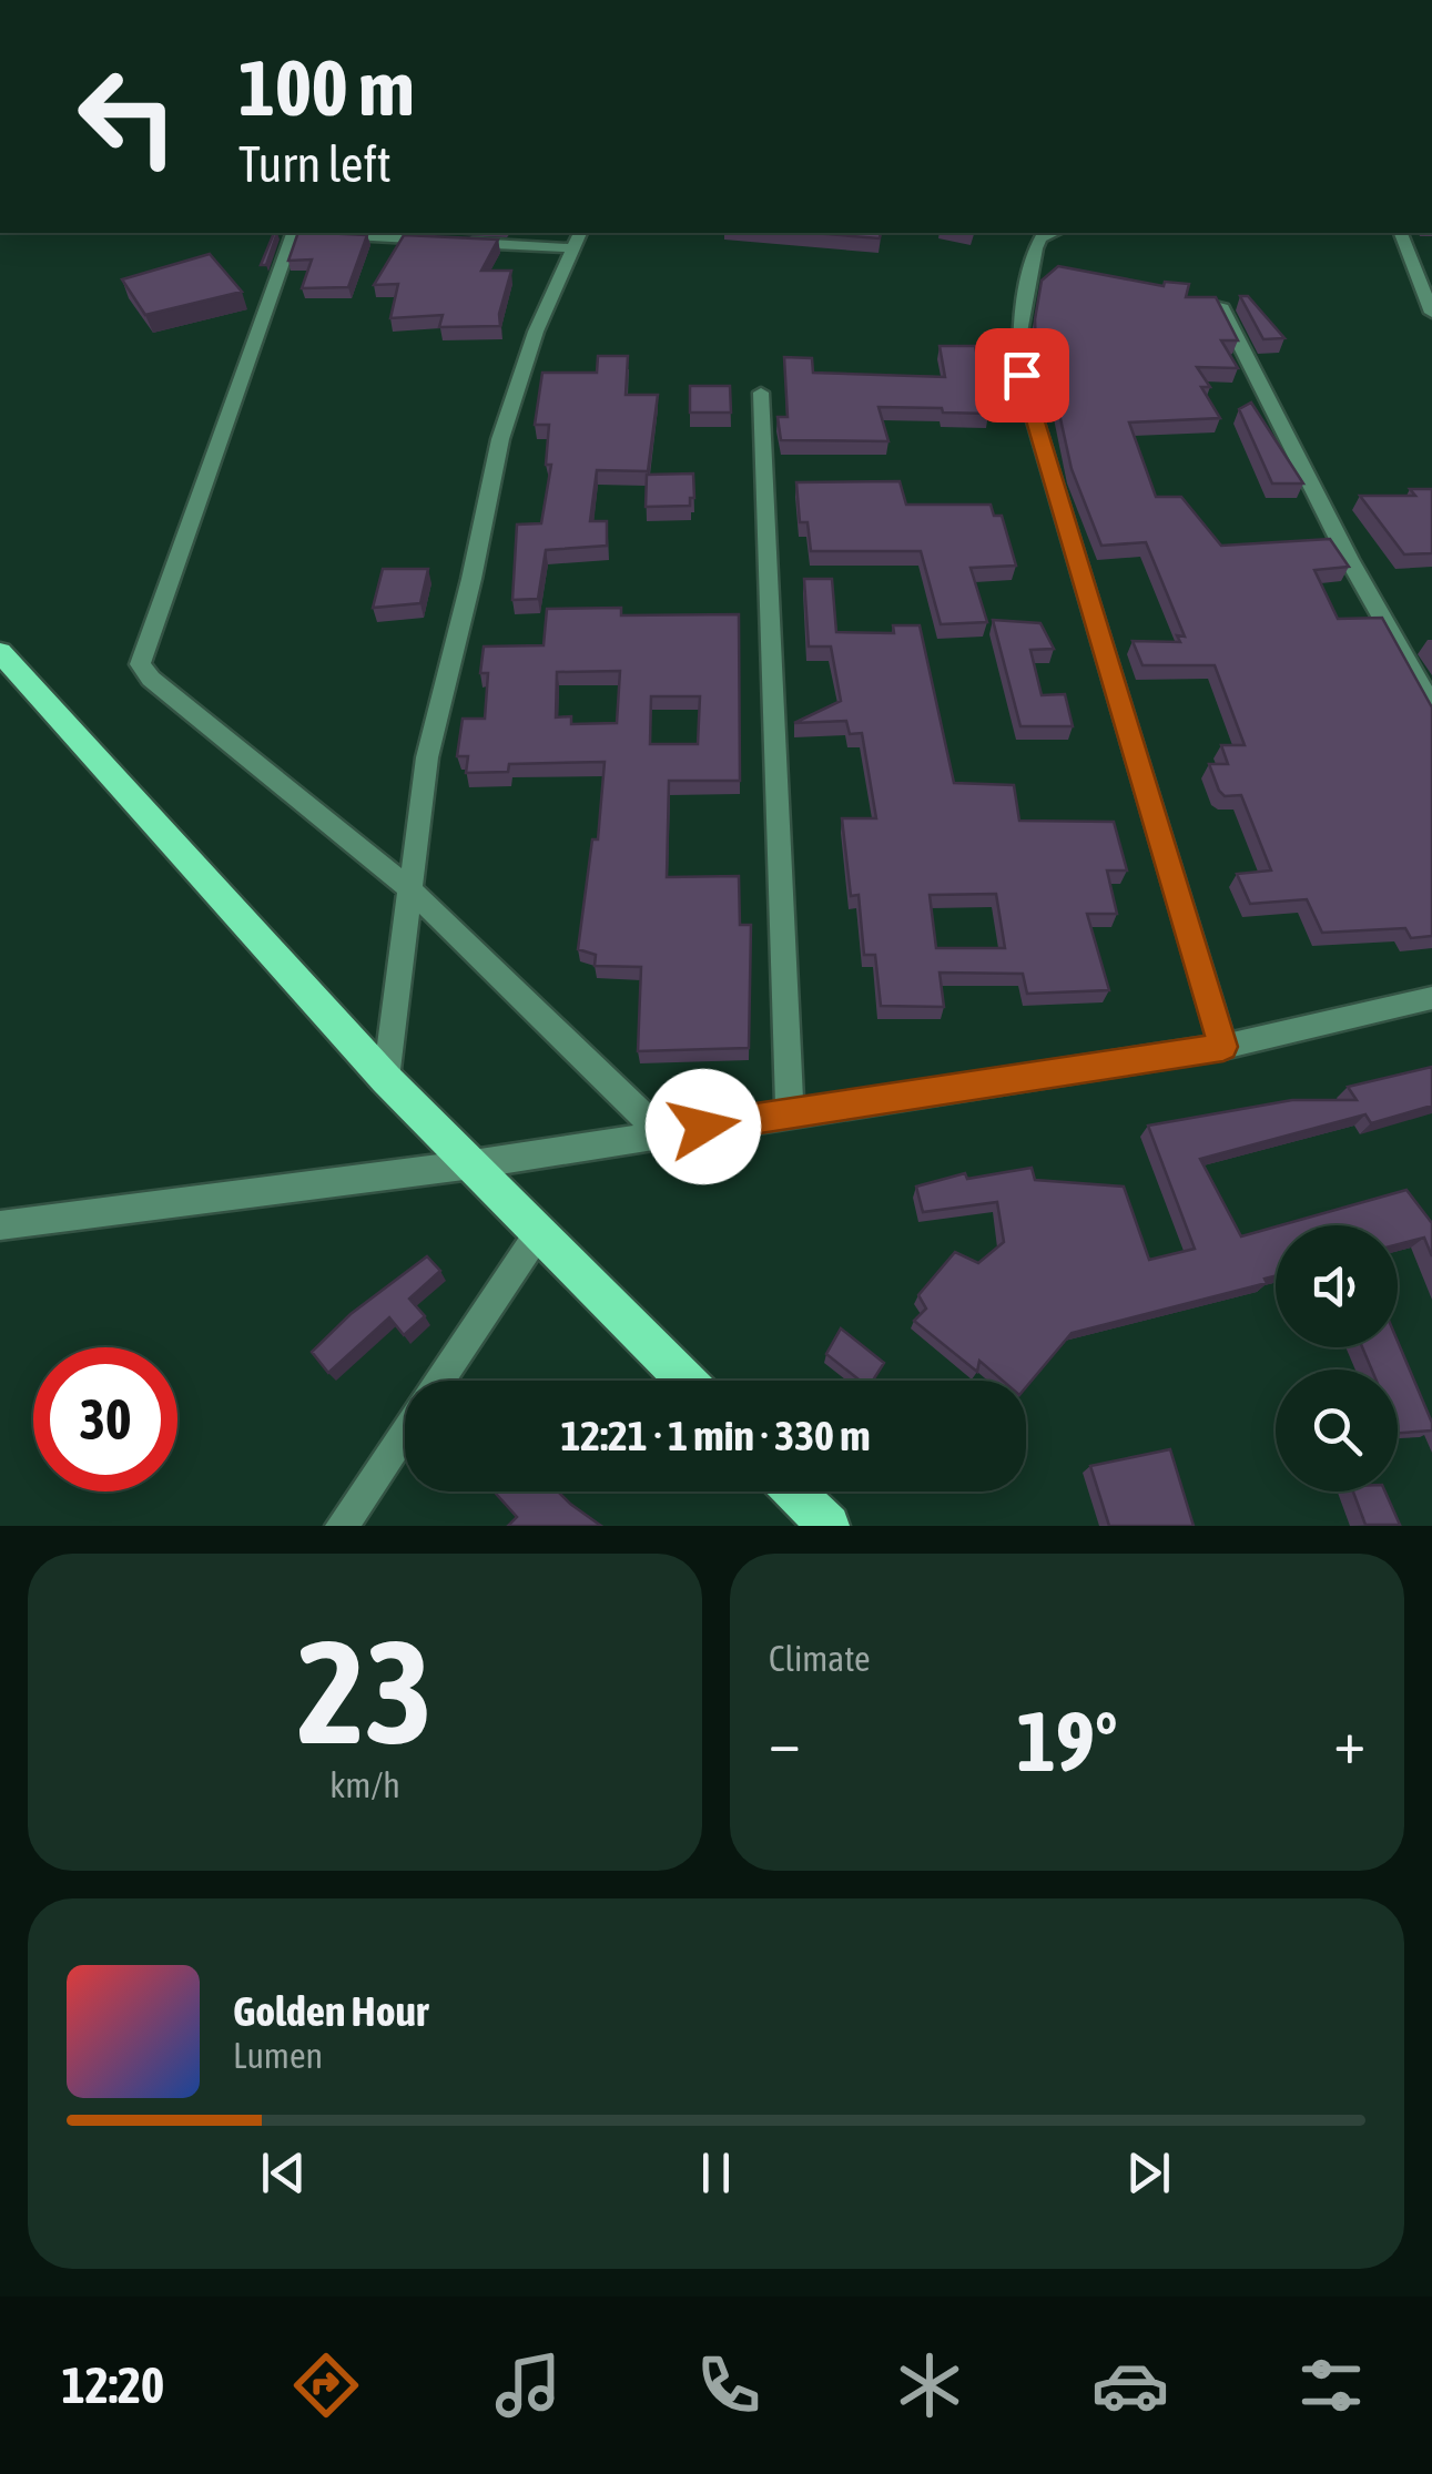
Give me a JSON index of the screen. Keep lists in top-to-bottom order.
{
  "page": {
    "turn": ["100 m", "Turn left"],
    "limit": "30",
    "trip": "12:21 · 1 min · 330 m",
    "tile": [
      ["23", "km/h"],
      "Climate"
    ],
    "heat": ["−", "19°", "+"],
    "song": ["Golden Hour", "Lumen"],
    "tabs": "12:20"
  }
}
